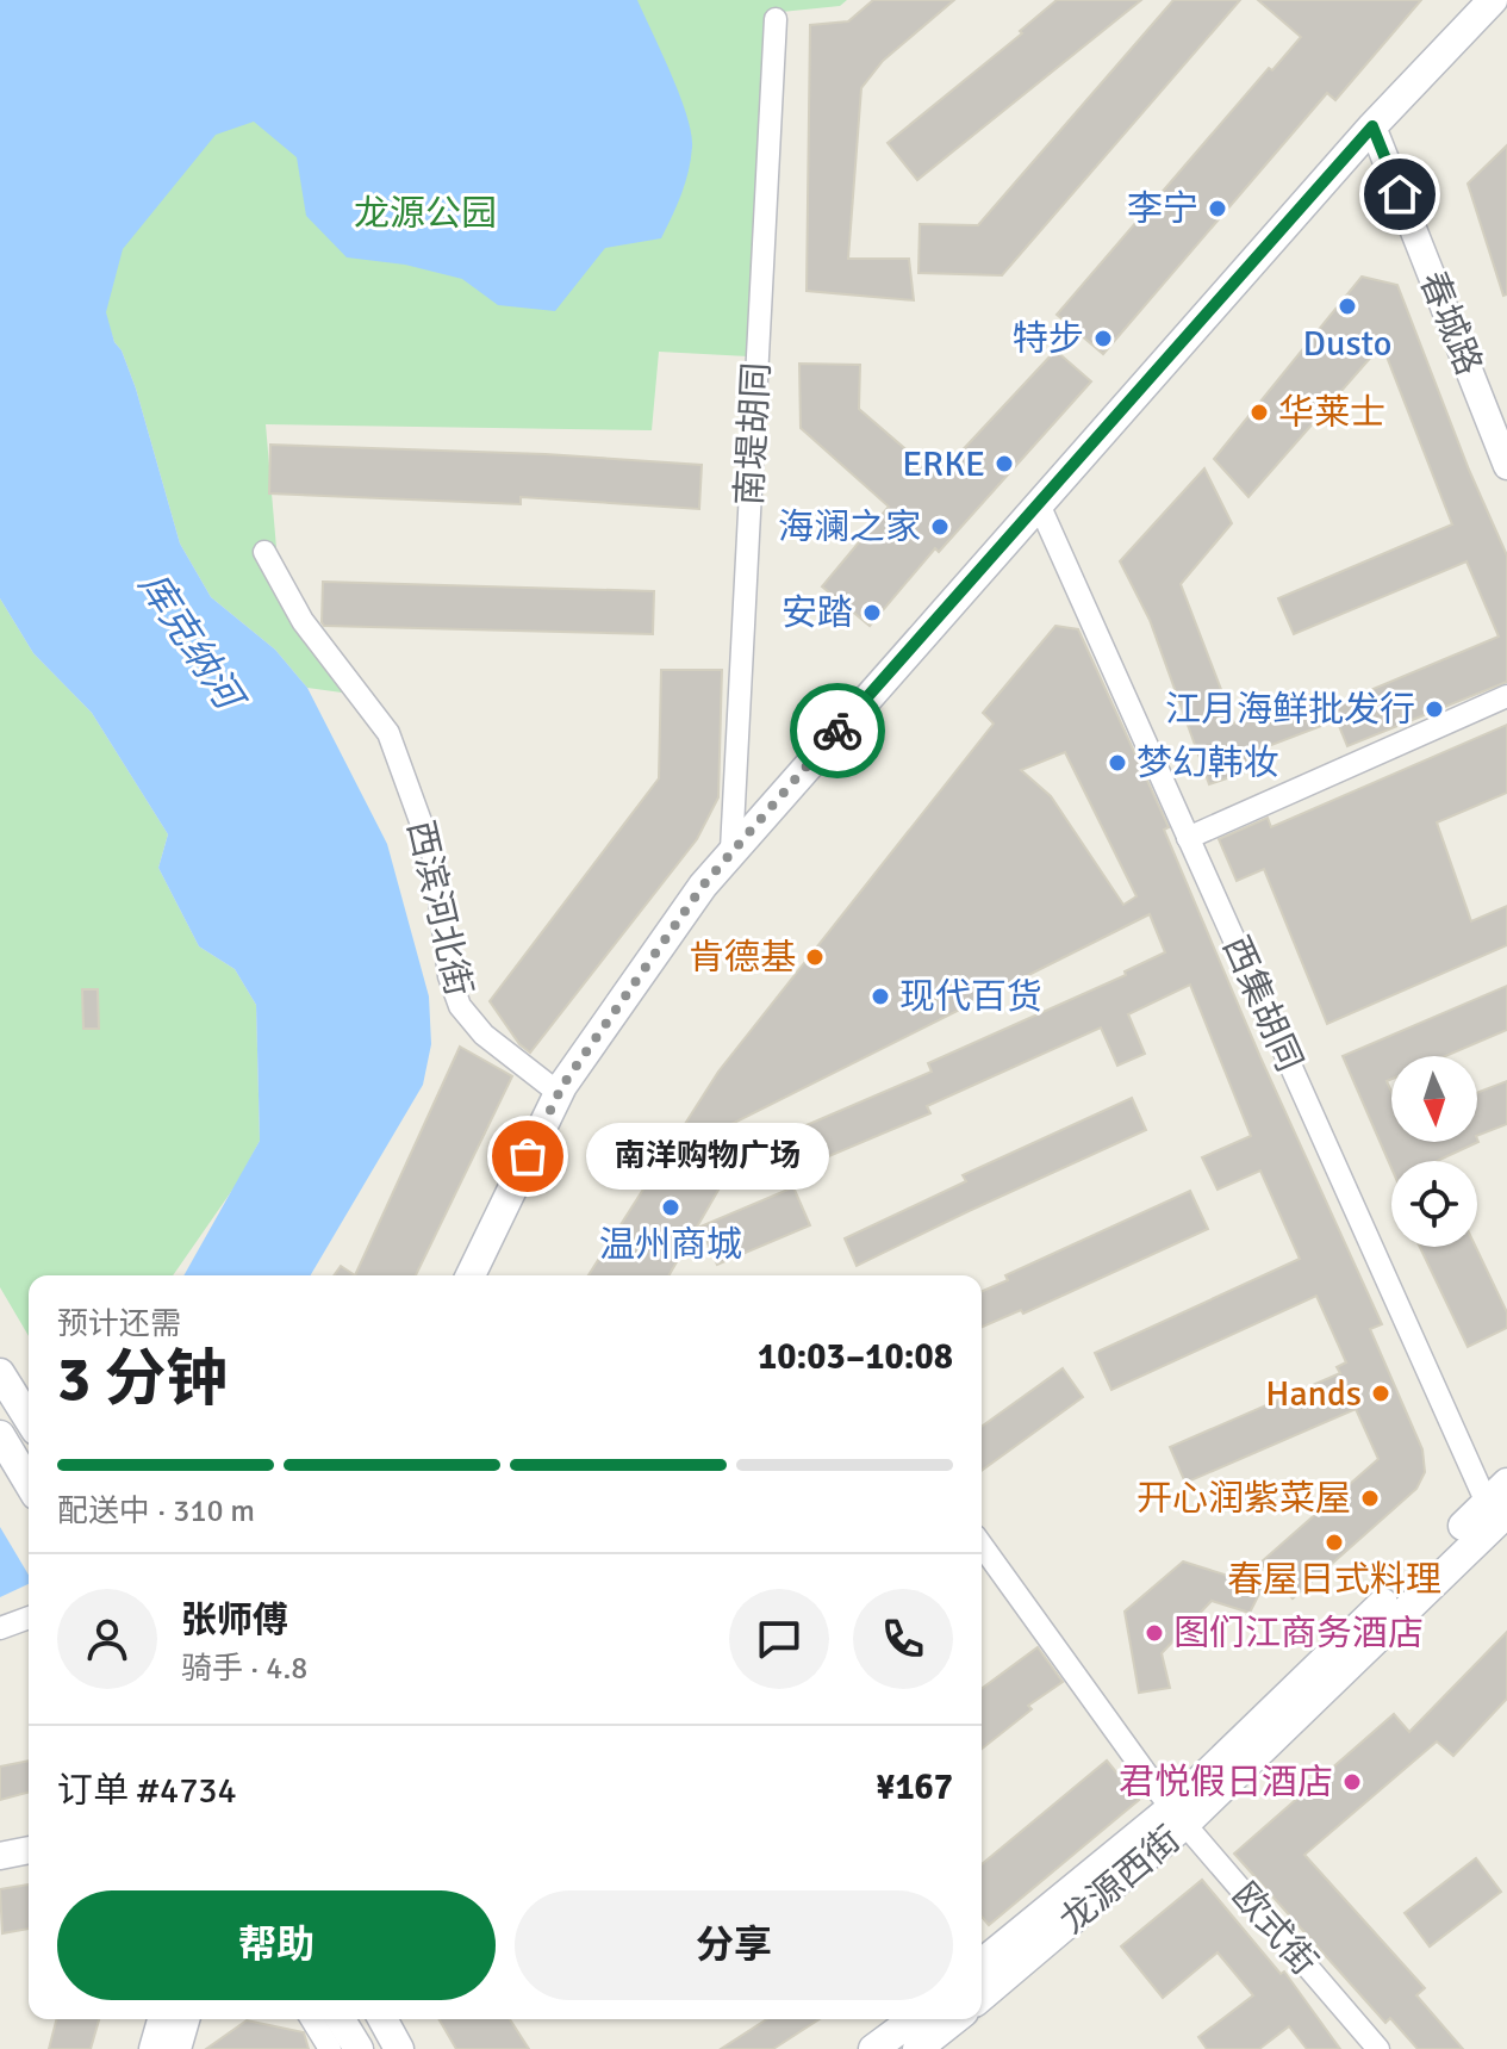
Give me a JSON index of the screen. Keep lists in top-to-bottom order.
{
  "streets": {
    "main road": ["龙源西街"],
    "street": [
      "春城路",
      "南堤胡同",
      "西滨河北街",
      "西集胡同",
      "欧式街"
    ]
  },
  "crossings": [
    ["西集胡同", "龙源西街"],
    ["龙源西街", "欧式街"]
  ],
  "water": ["库克纳河"],
  "parks": ["龙源公园"],
  "places": [
    "李宁",
    "Dusto",
    "特步",
    "华莱士",
    "ERKE",
    "海澜之家",
    "安踏",
    "江月海鲜批发行",
    "梦幻韩妆",
    "肯德基",
    "现代百货",
    "南洋购物广场",
    "温州商城",
    "Hands",
    "开心润紫菜屋",
    "春屋日式料理",
    "图们江商务酒店",
    "君悦假日酒店"
  ],
  "north": "bottom",
  "page": {
    "bubble": "南洋购物广场",
    "heading": ["3 分钟", "预计还需", "10:03–10:08"],
    "panel": [
      "张师傅",
      "骑手 · 4.8",
      "订单 #4734",
      "¥167"
    ],
    "bar": "配送中 · 310 m",
    "buttons": ["帮助", "分享"]
  }
}
